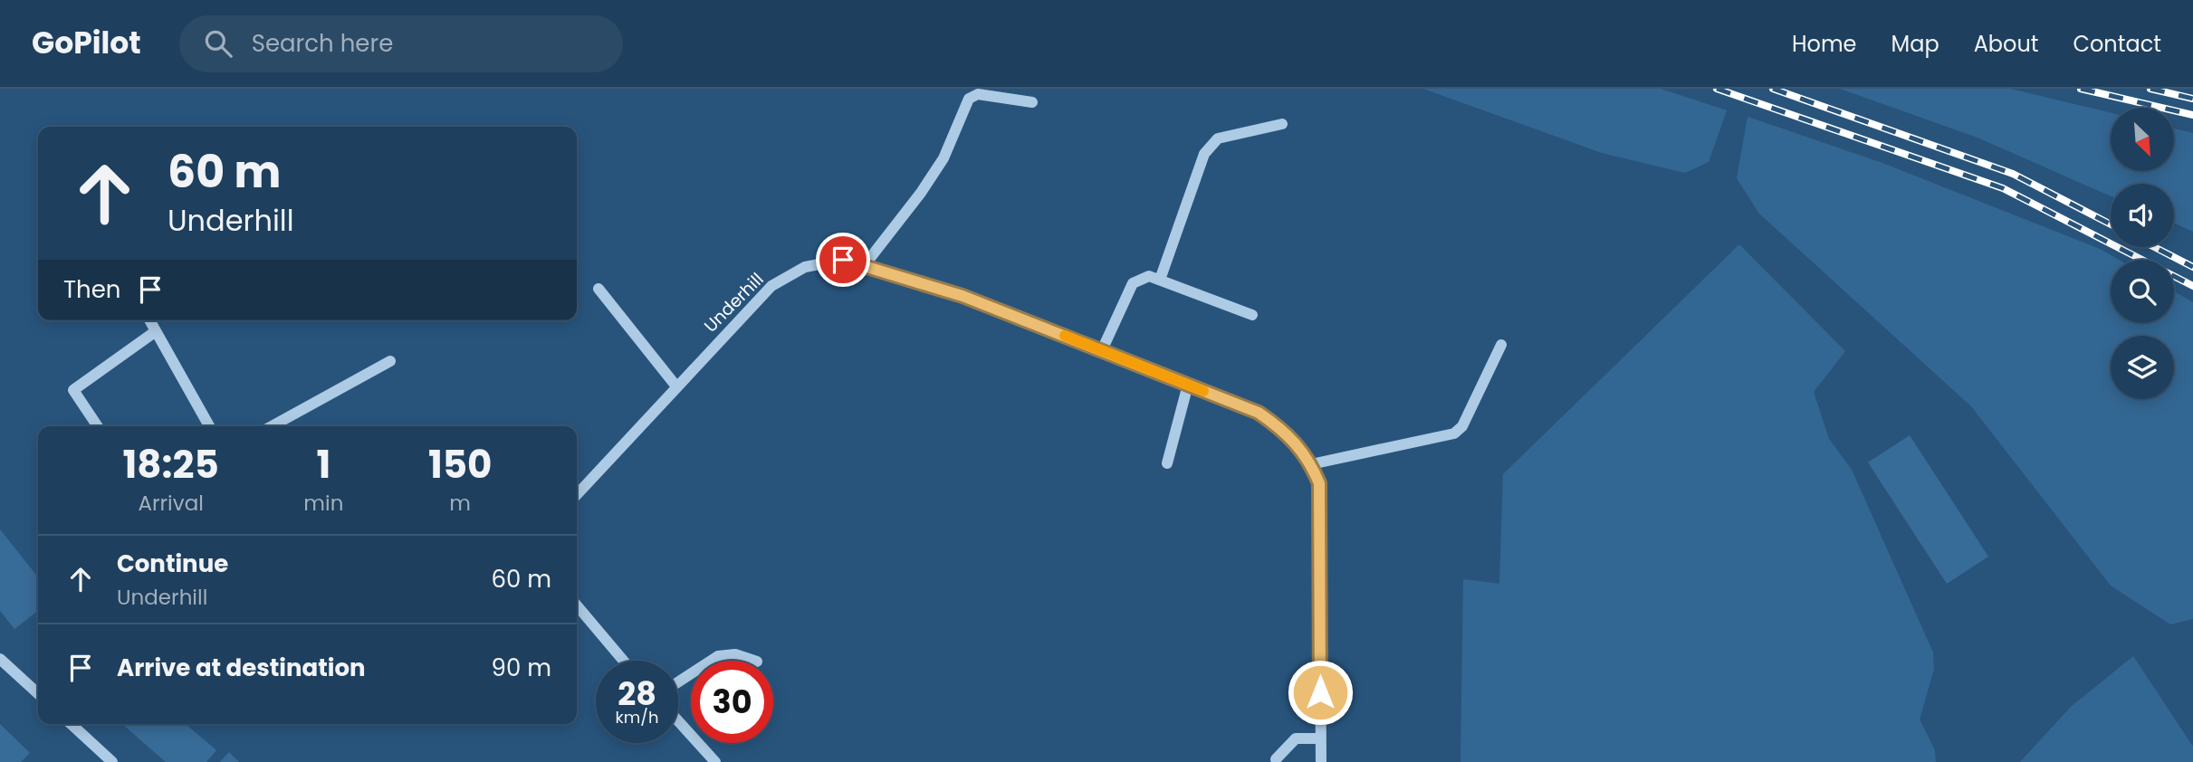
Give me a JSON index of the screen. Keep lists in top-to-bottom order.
{
  "streets": {
    "street": ["Underhill"]
  },
  "north": "bottom right",
  "page": {
    "header": "GoPilot",
    "search": "Search here",
    "nav": [
      "Home",
      "Map",
      "About",
      "Contact"
    ],
    "turn": ["60 m", "Underhill"],
    "then": "Then",
    "eta": [
      "18:25",
      "Arrival",
      "1",
      "min",
      "150",
      "m"
    ],
    "list": [
      {
        "name": "Continue",
        "note": "Underhill",
        "value": "60 m"
      },
      {
        "name": "Arrive at destination",
        "value": "90 m"
      }
    ],
    "speed": "28 km/h",
    "limit": "30"
  }
}
